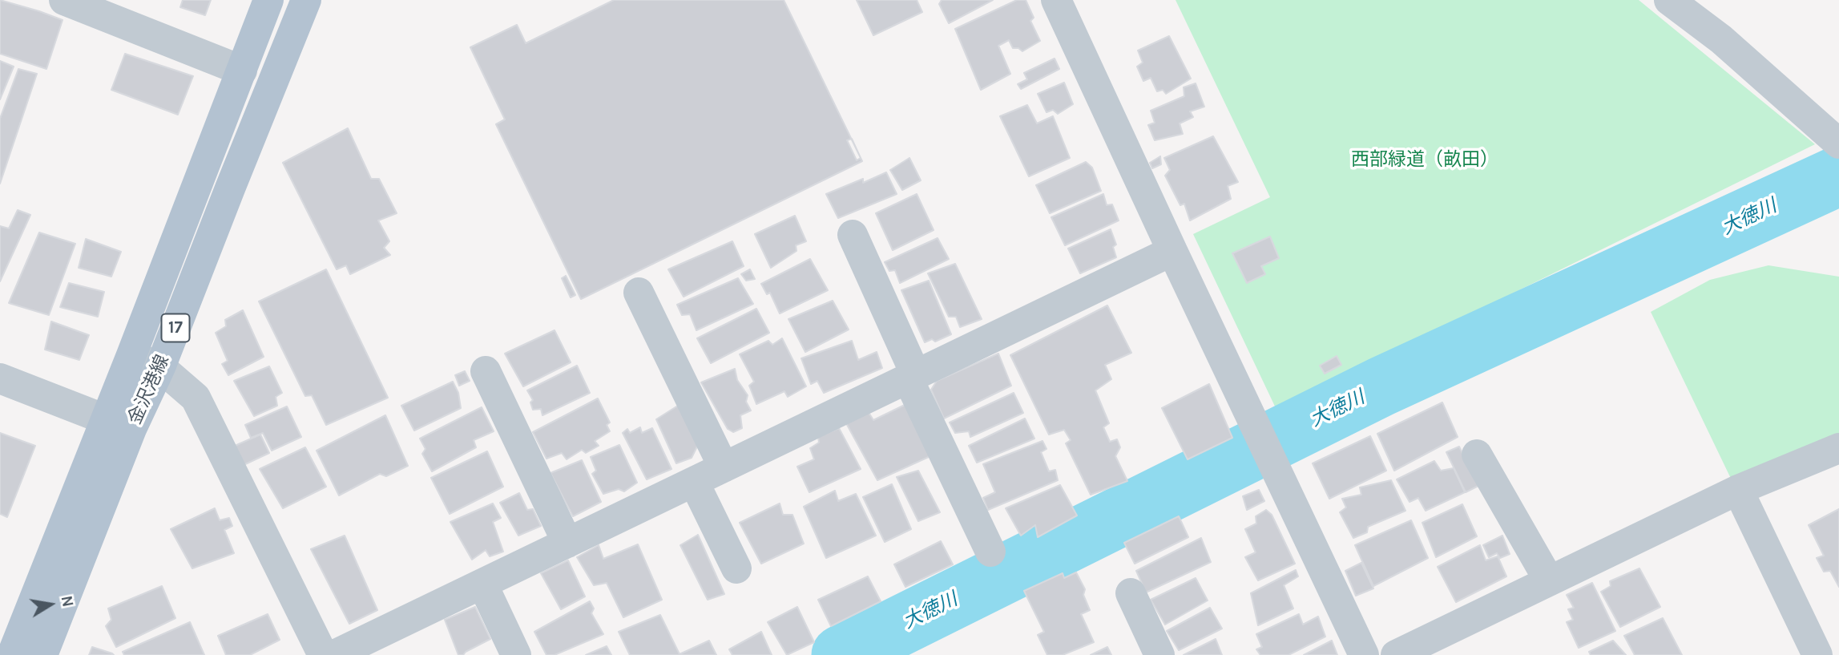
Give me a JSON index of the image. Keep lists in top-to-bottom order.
{
  "streets": {
    "main road": ["17", "金沢港線"]
  },
  "water": ["大徳川"],
  "parks": ["西部緑道（畝田）"],
  "north": "right"
}
